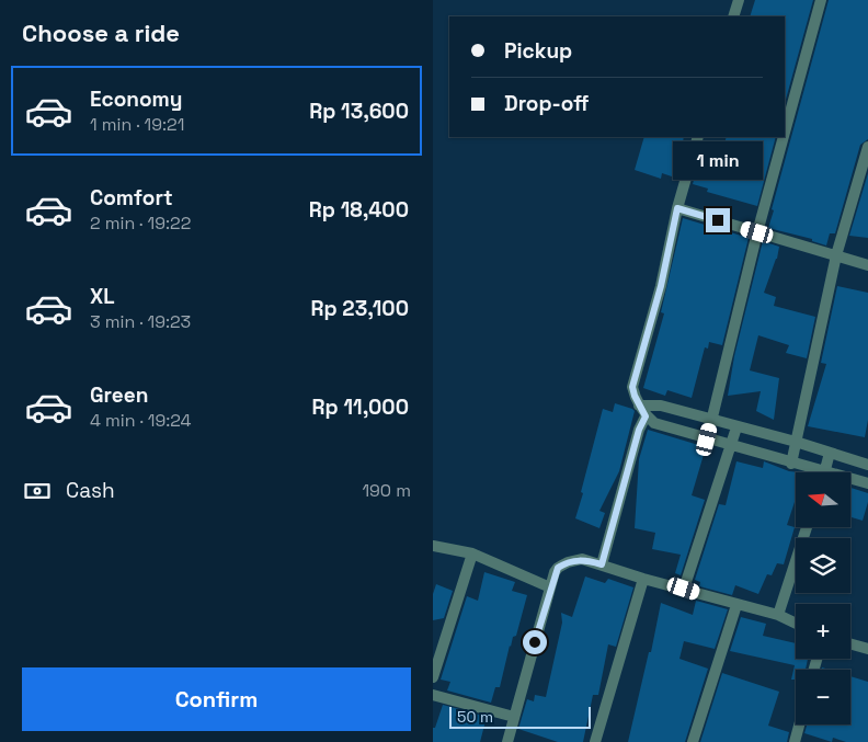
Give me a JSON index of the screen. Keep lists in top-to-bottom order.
{
  "scale_bar": "50 m",
  "north": "left",
  "page": {
    "heading": "Choose a ride",
    "banner": ["Pickup", "Drop-off"],
    "list": [
      {
        "name": "Economy",
        "note": "1 min · 19:21",
        "value": "Rp 13,600"
      },
      {
        "name": "Comfort",
        "note": "2 min · 19:22",
        "value": "Rp 18,400"
      },
      {
        "name": "XL",
        "note": "3 min · 19:23",
        "value": "Rp 23,100"
      },
      {
        "name": "Green",
        "note": "4 min · 19:24",
        "value": "Rp 11,000"
      }
    ],
    "bubble": "1 min",
    "pay": ["Cash", "190 m"],
    "map_buttons": ["+", "−"],
    "buttons": "Confirm",
    "scale": "50 m"
  }
}
